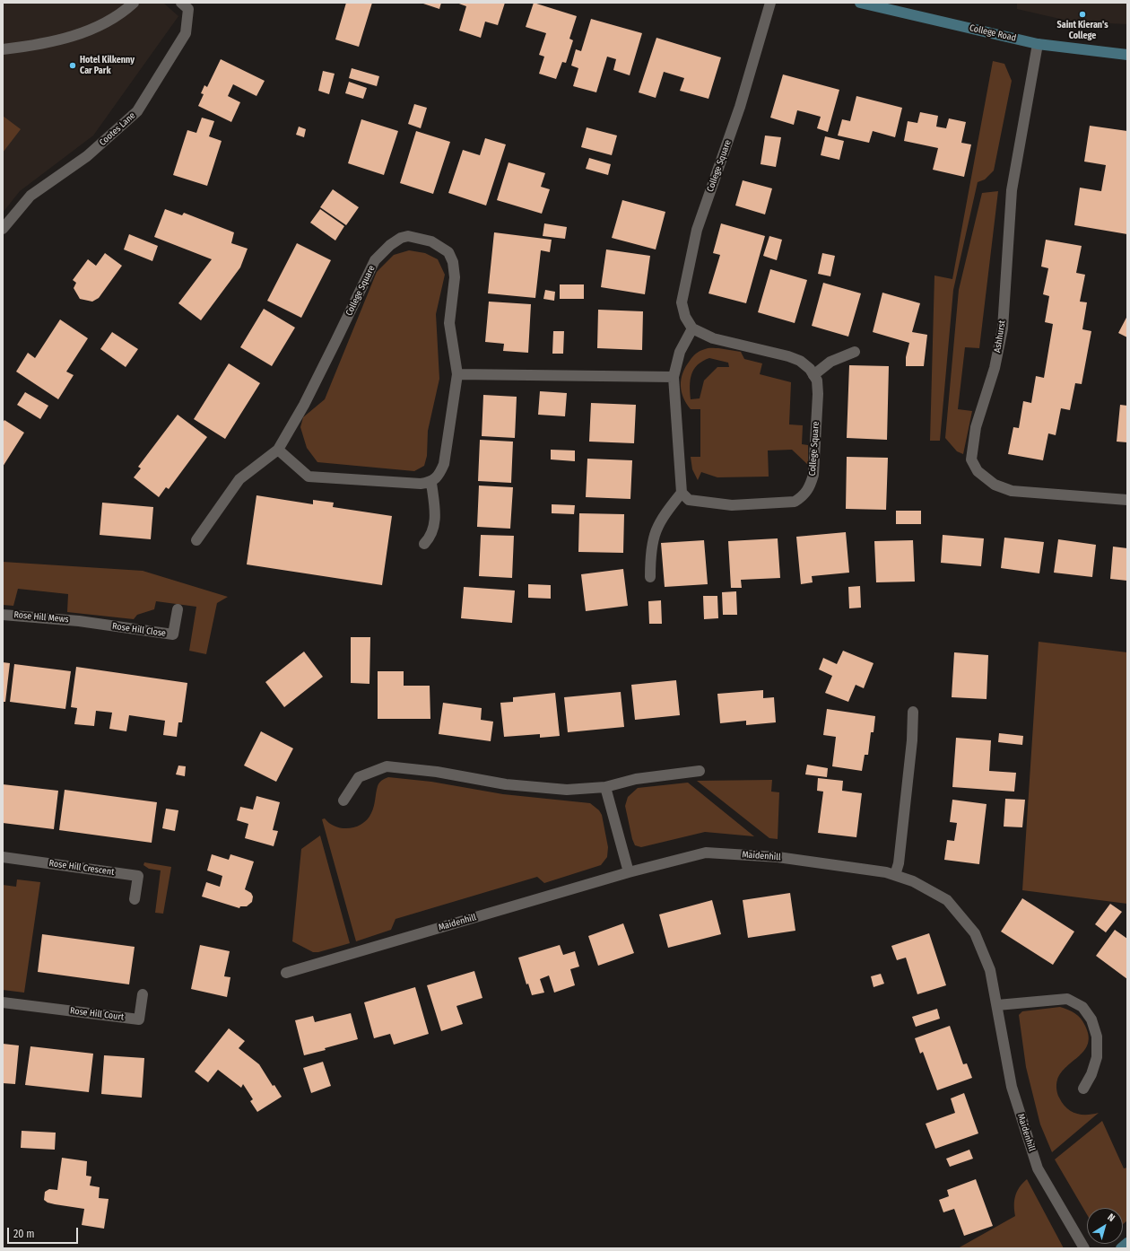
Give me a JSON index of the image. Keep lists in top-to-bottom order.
{
  "streets": {
    "main road": ["College Road"],
    "street": [
      "Cootes Lane",
      "College Square",
      "Ashhurst",
      "Rose Hill Mews",
      "Rose Hill Close",
      "Maidenhill",
      "Rose Hill Crescent",
      "Rose Hill Court"
    ]
  },
  "crossings": [
    ["College Road", "Ashhurst"],
    ["Rose Hill Mews", "Rose Hill Close"]
  ],
  "places": ["Saint Kieran's College", "Hotel Kilkenny Car Park"],
  "scale_bar": "20 m",
  "north": "top right"
}
